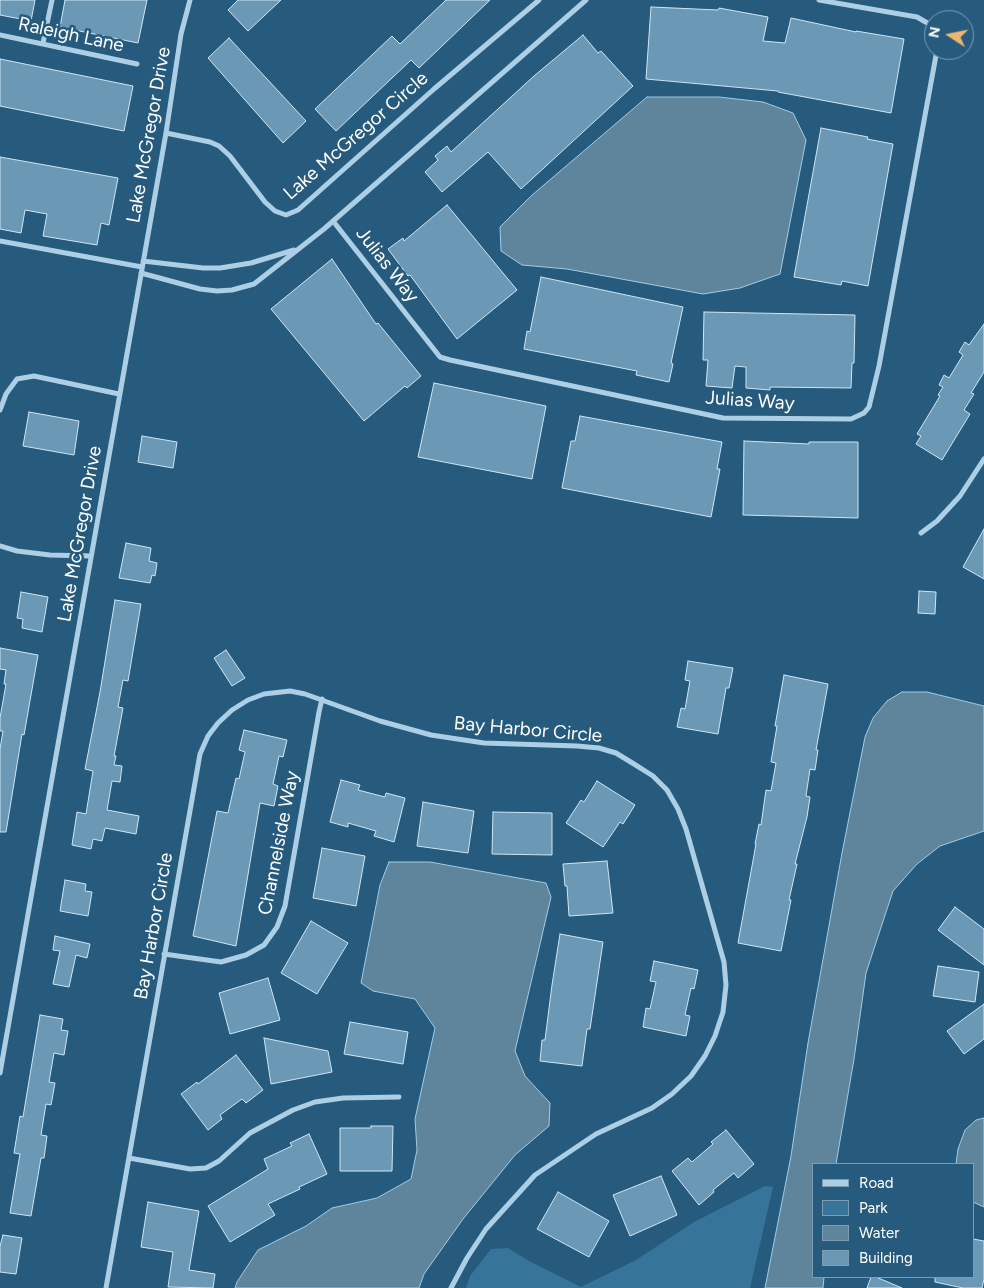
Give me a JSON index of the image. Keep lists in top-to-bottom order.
{
  "streets": {
    "street": [
      "Raleigh Lane",
      "Lake McGregor Drive",
      "Lake McGregor Circle",
      "Julias Way",
      "Bay Harbor Circle",
      "Channelside Way"
    ]
  },
  "crossings": [
    ["Lake McGregor Drive", "Lake McGregor Circle"],
    ["Lake McGregor Drive", "Julias Way"],
    ["Bay Harbor Circle", "Channelside Way"]
  ],
  "legend": [
    "Road",
    "Park",
    "Water",
    "Building"
  ],
  "north": "left"
}
